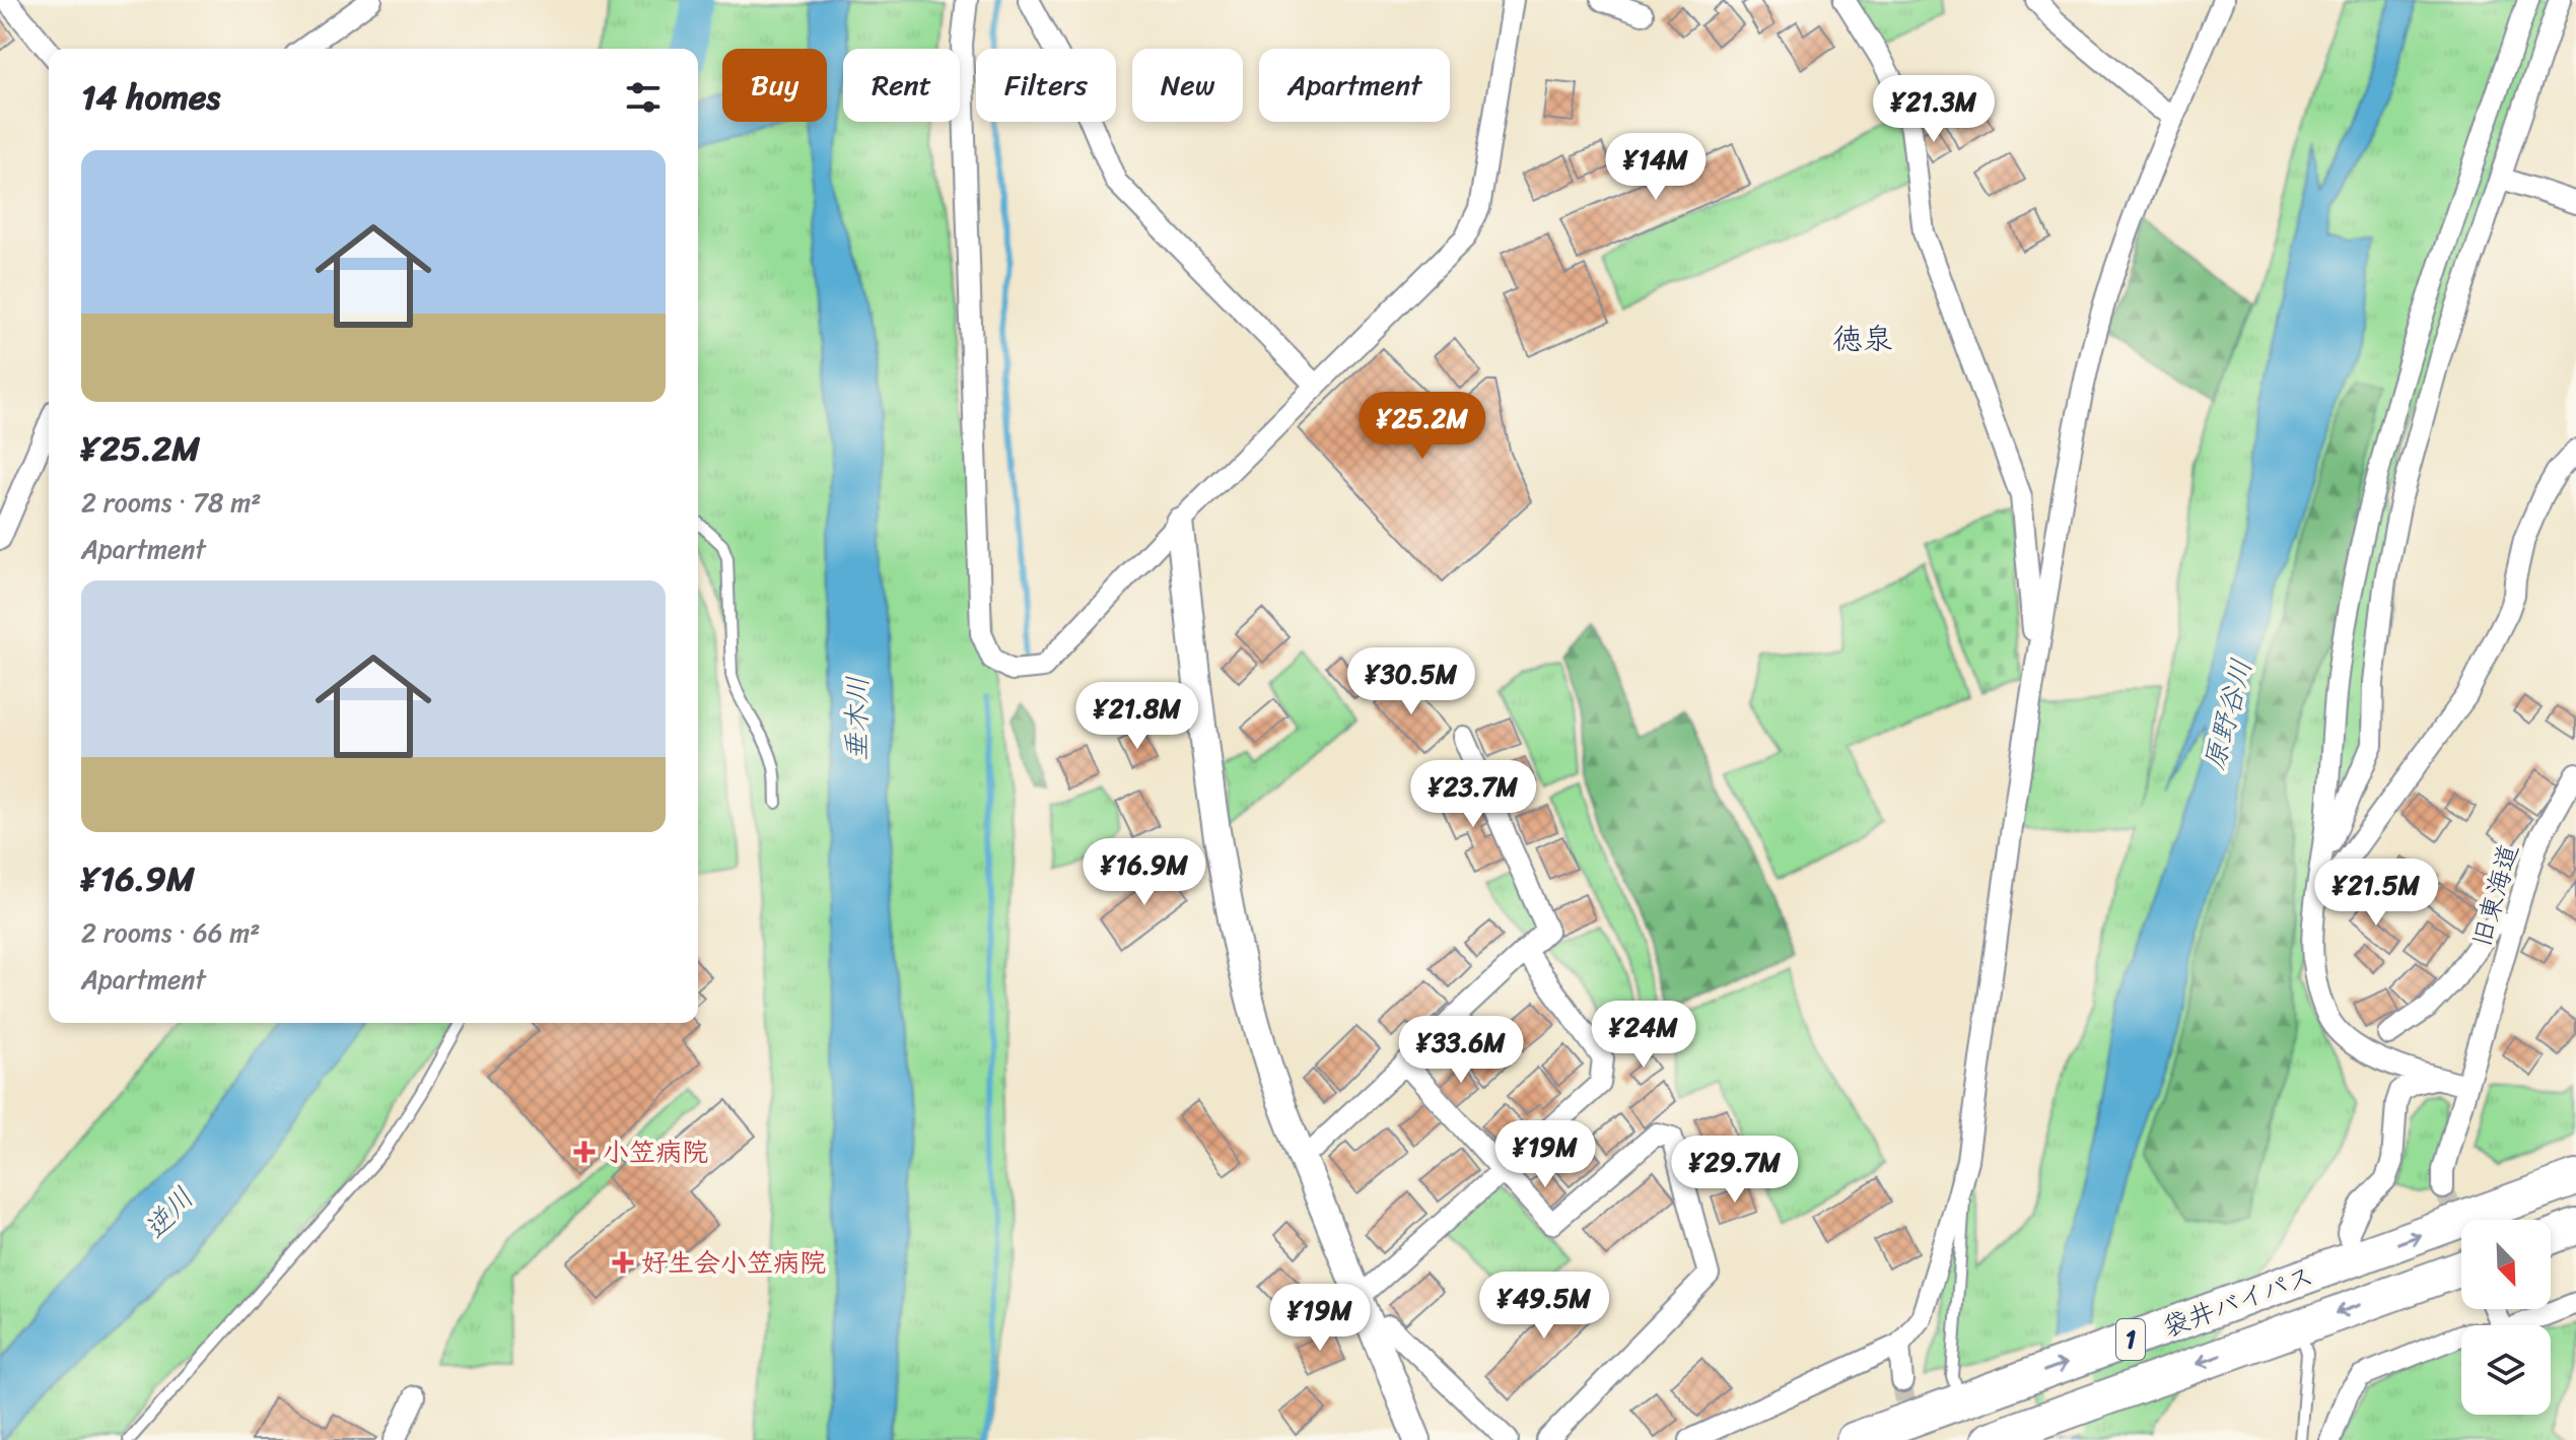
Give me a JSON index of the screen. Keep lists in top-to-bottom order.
{
  "streets": {
    "highway": ["袋井バイパス", "1"],
    "street": ["旧東海道"]
  },
  "districts": ["徳泉"],
  "water": ["原野谷川", "垂木川", "逆川"],
  "places": {
    "health": ["小笠病院", "好生会小笠病院"]
  },
  "north": "bottom right",
  "page": {
    "chip": [
      "Buy",
      "Rent",
      "Filters",
      "New",
      "Apartment"
    ],
    "heading": "14 homes",
    "price": [
      "¥21.3M",
      "¥14M",
      "¥25.2M",
      "¥30.5M",
      "¥21.8M",
      "¥23.7M",
      "¥16.9M",
      "¥21.5M",
      "¥24M",
      "¥33.6M",
      "¥19M",
      "¥29.7M",
      "¥49.5M",
      "¥19M"
    ],
    "list": [
      {
        "name": "¥25.2M",
        "note": "2 rooms · 78 m² · Apartment"
      },
      {
        "name": "¥16.9M",
        "note": "2 rooms · 66 m² · Apartment"
      }
    ]
  }
}
